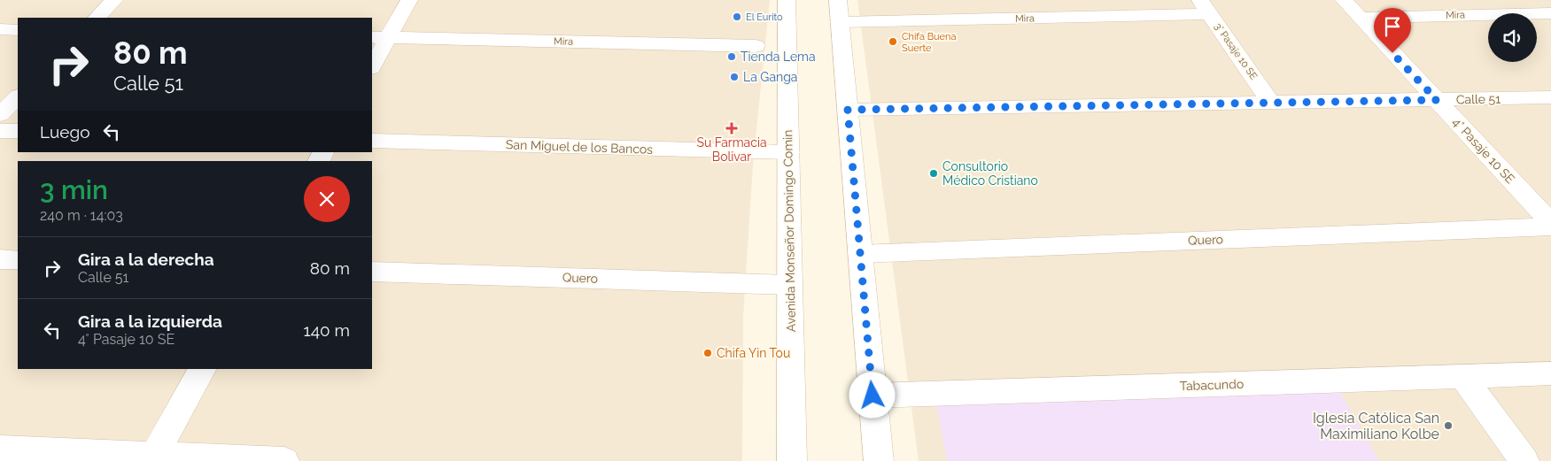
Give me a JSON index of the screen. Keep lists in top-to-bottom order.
{
  "streets": {
    "street": [
      "Mira",
      "3° Pasaje 10 SE",
      "Calle 51",
      "San Miguel de los Bancos",
      "4° Pasaje 10 SE",
      "Avenida Monseñor Domingo Comin",
      "Quero",
      "Tabacundo"
    ]
  },
  "crossings": [
    ["Mira", "3° Pasaje 10 SE"],
    ["Mira", "4° Pasaje 10 SE"],
    ["3° Pasaje 10 SE", "Calle 51"],
    ["Calle 51", "4° Pasaje 10 SE"],
    ["San Miguel de los Bancos", "Avenida Monseñor Domingo Comin"],
    ["4° Pasaje 10 SE", "Quero"],
    ["Avenida Monseñor Domingo Comin", "Quero"]
  ],
  "places": {
    "other": [
      "El Eurito",
      "Chifa Buena Suerte",
      "Tienda Lema",
      "La Ganga",
      "Consultorio Médico Cristiano",
      "Chifa Yin Tou",
      "Iglesia Católica San Maximiliano Kolbe"
    ],
    "health": ["Su Farmacia Bolivar"]
  },
  "page": {
    "turn": ["80 m", "Calle 51"],
    "then": "Luego",
    "heading": ["3 min", "240 m · 14:03"],
    "list": [
      {
        "name": "Gira a la derecha",
        "note": "Calle 51",
        "value": "80 m"
      },
      {
        "name": "Gira a la izquierda",
        "note": "4° Pasaje 10 SE",
        "value": "140 m"
      }
    ]
  }
}
